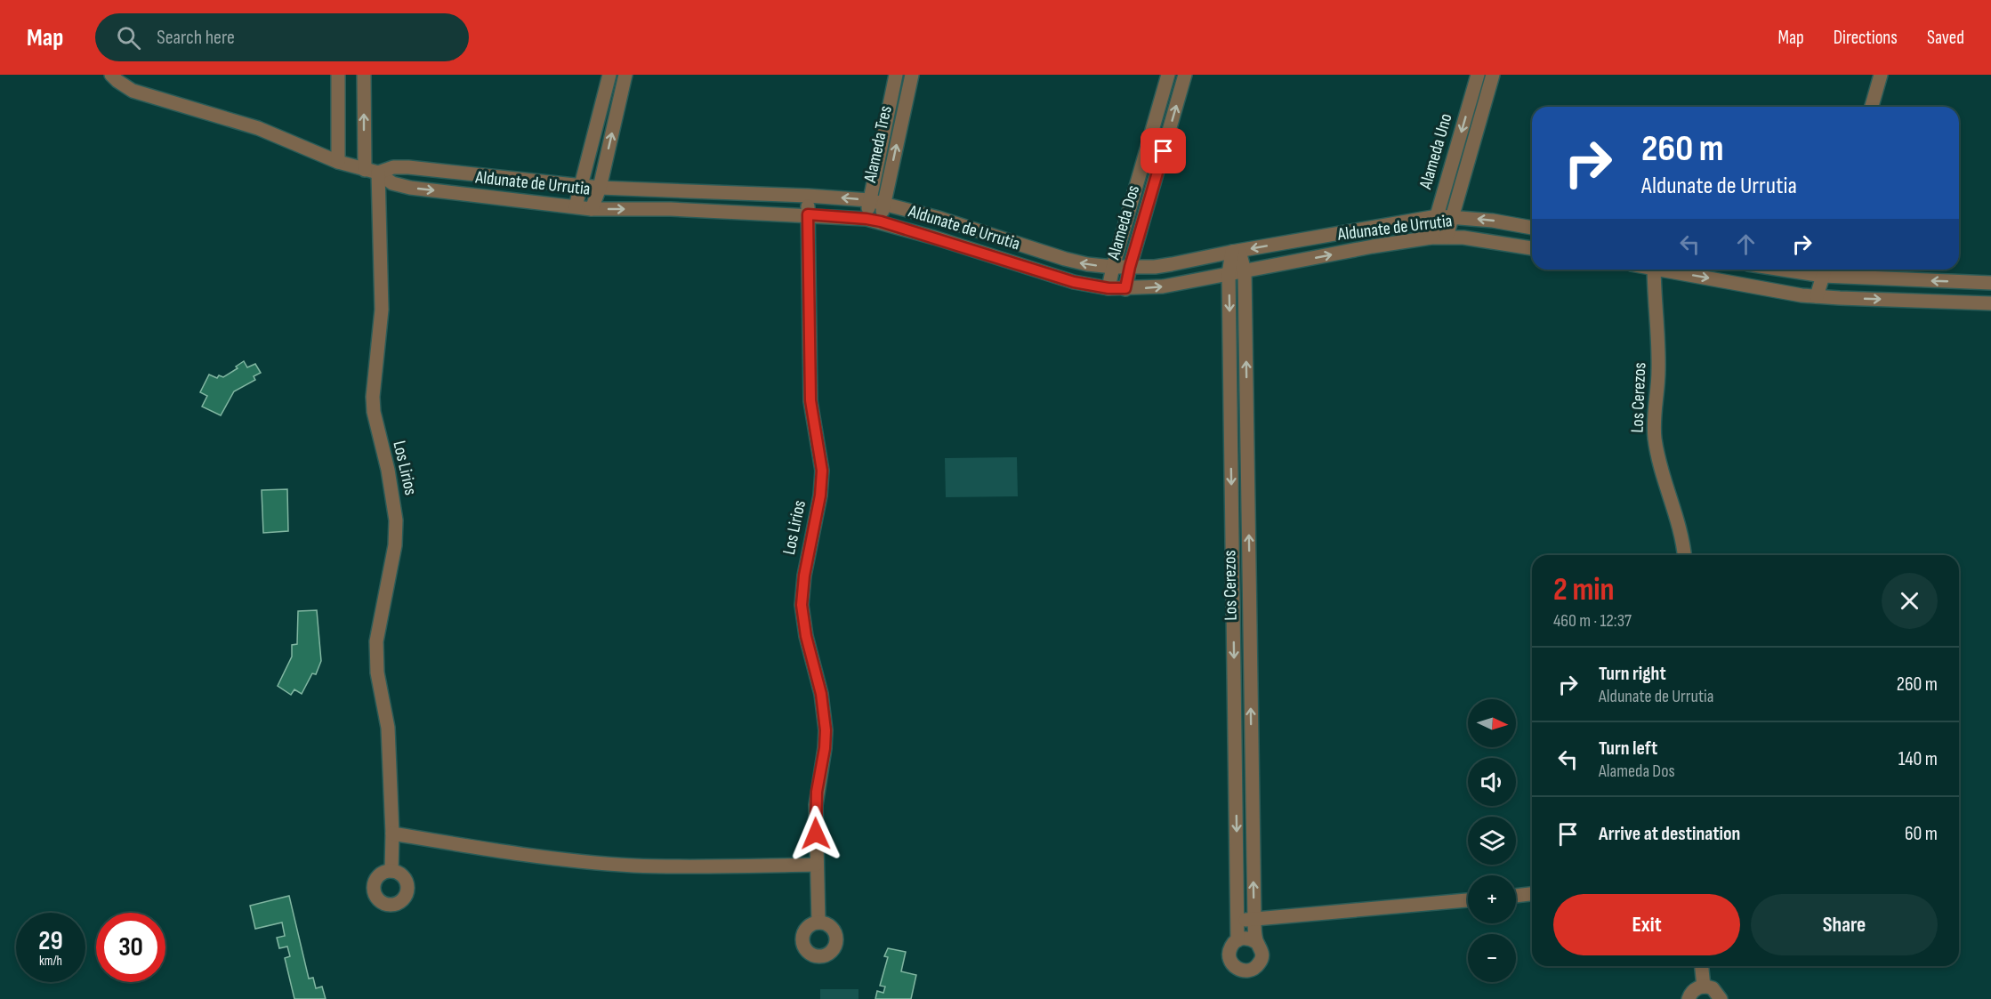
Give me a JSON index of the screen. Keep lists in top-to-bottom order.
{
  "streets": {
    "street": [
      "Alameda Tres",
      "Alameda Uno",
      "Aldunate de Urrutia",
      "Alameda Dos",
      "Los Cerezos",
      "Los Lirios"
    ]
  },
  "crossings": [
    ["Alameda Tres", "Aldunate de Urrutia"],
    ["Alameda Uno", "Aldunate de Urrutia"],
    ["Aldunate de Urrutia", "Alameda Dos"],
    ["Aldunate de Urrutia", "Los Cerezos"],
    ["Aldunate de Urrutia", "Los Lirios"]
  ],
  "north": "right",
  "page": {
    "header": "Map",
    "search": "Search here",
    "nav": ["Map", "Directions", "Saved"],
    "turn": ["260 m", "Aldunate de Urrutia"],
    "heading": ["2 min", "460 m · 12:37"],
    "list": [
      {
        "name": "Turn right",
        "note": "Aldunate de Urrutia",
        "value": "260 m"
      },
      {
        "name": "Turn left",
        "note": "Alameda Dos",
        "value": "140 m"
      },
      {
        "name": "Arrive at destination",
        "value": "60 m"
      }
    ],
    "map_buttons": ["+", "−"],
    "buttons": ["Exit", "Share"],
    "speed": "29 km/h",
    "limit": "30"
  }
}
